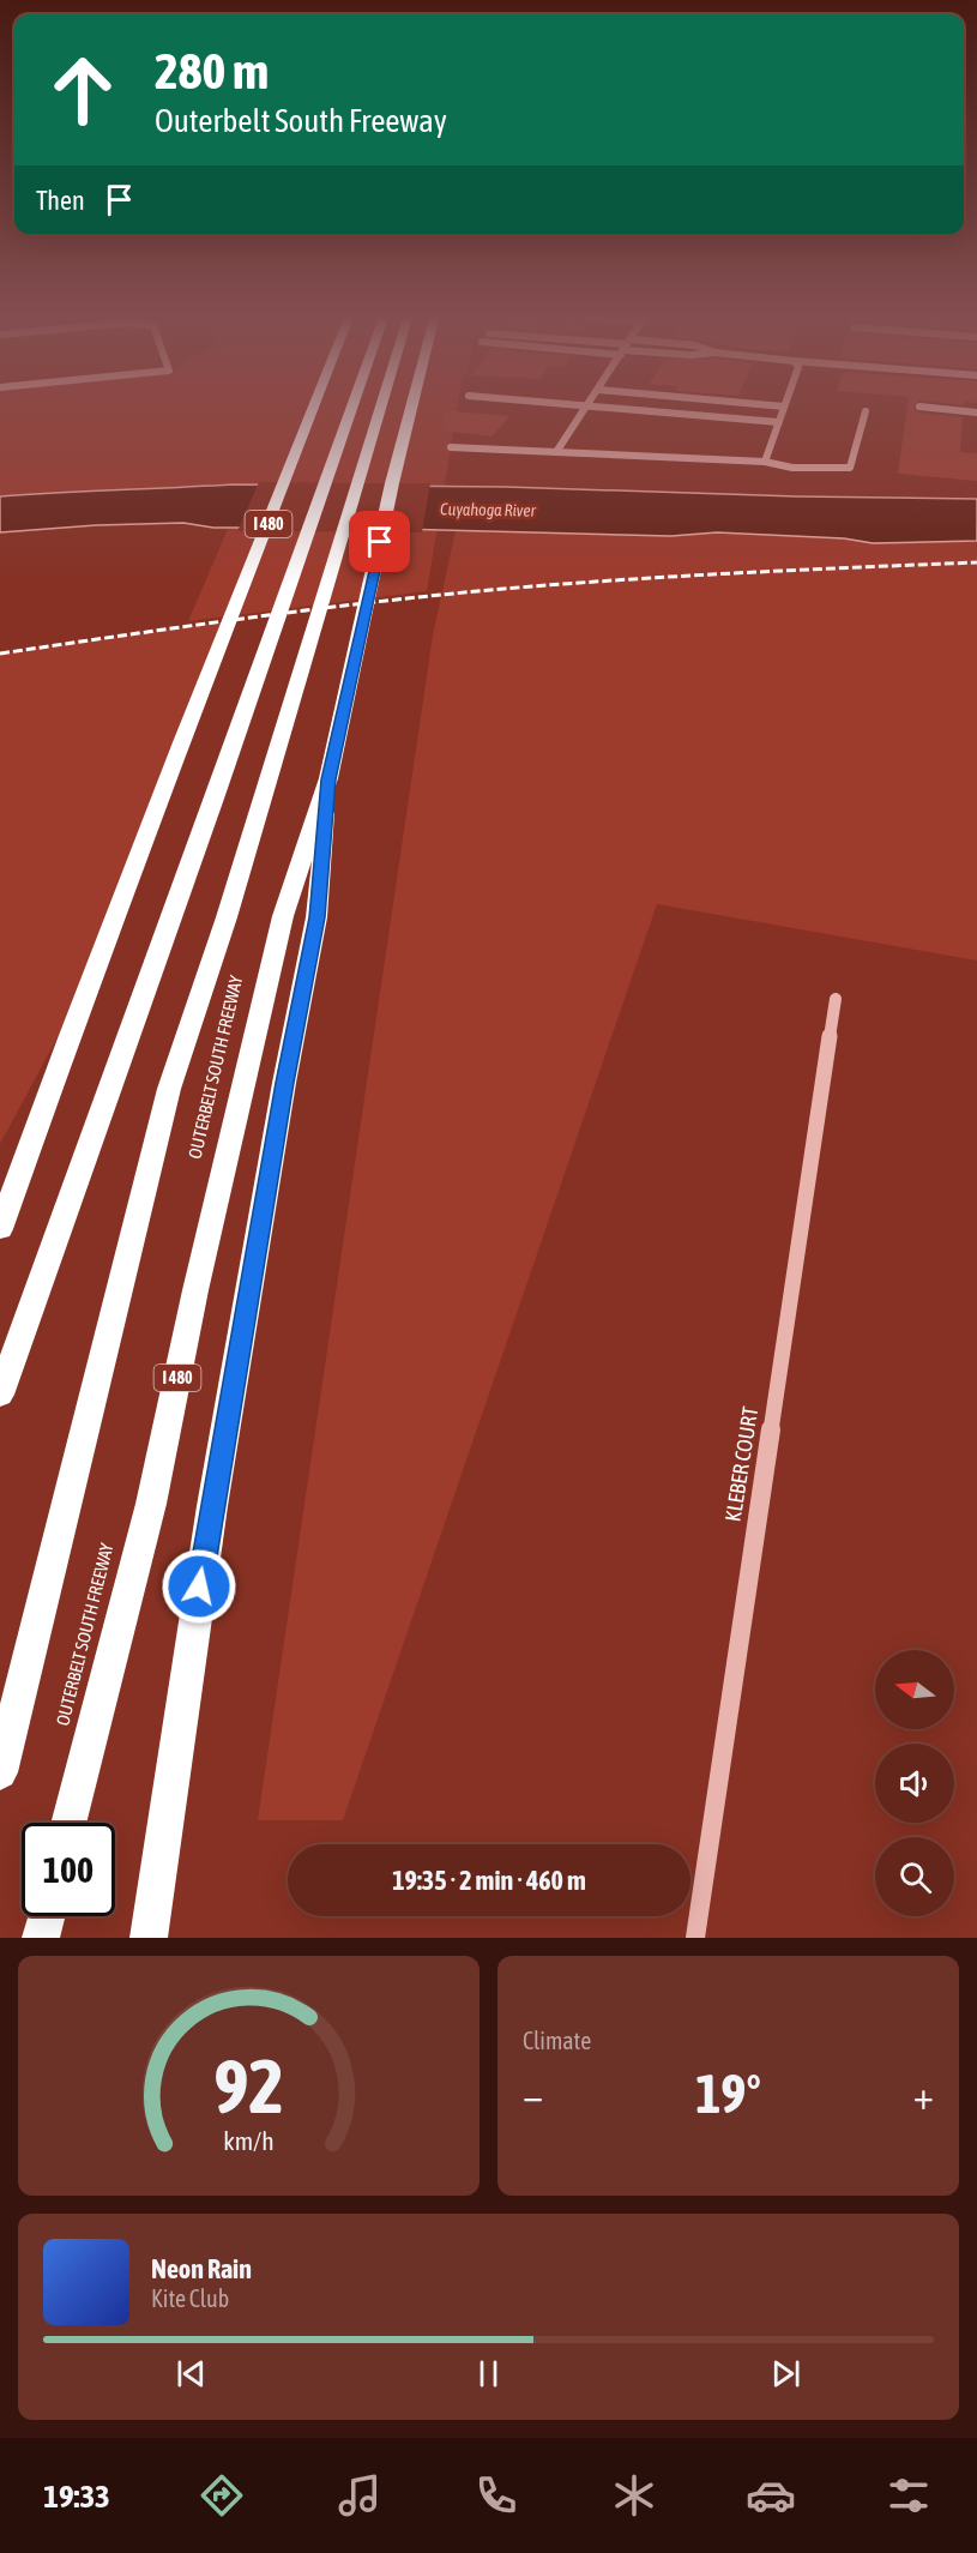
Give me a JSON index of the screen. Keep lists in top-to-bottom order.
{
  "streets": {
    "highway": ["I 480", "OUTERBELT SOUTH FREEWAY"],
    "street": ["KLEBER COURT"]
  },
  "water": ["Cuyahoga River"],
  "north": "left",
  "page": {
    "turn": ["280 m", "Outerbelt South Freeway"],
    "then": "Then",
    "limit": "100",
    "trip": "19:35 · 2 min · 460 m",
    "tile": "Climate",
    "heat": ["−", "19°", "+"],
    "song": ["Neon Rain", "Kite Club"],
    "tabs": "19:33",
    "gauge": ["92", "km/h"]
  }
}
